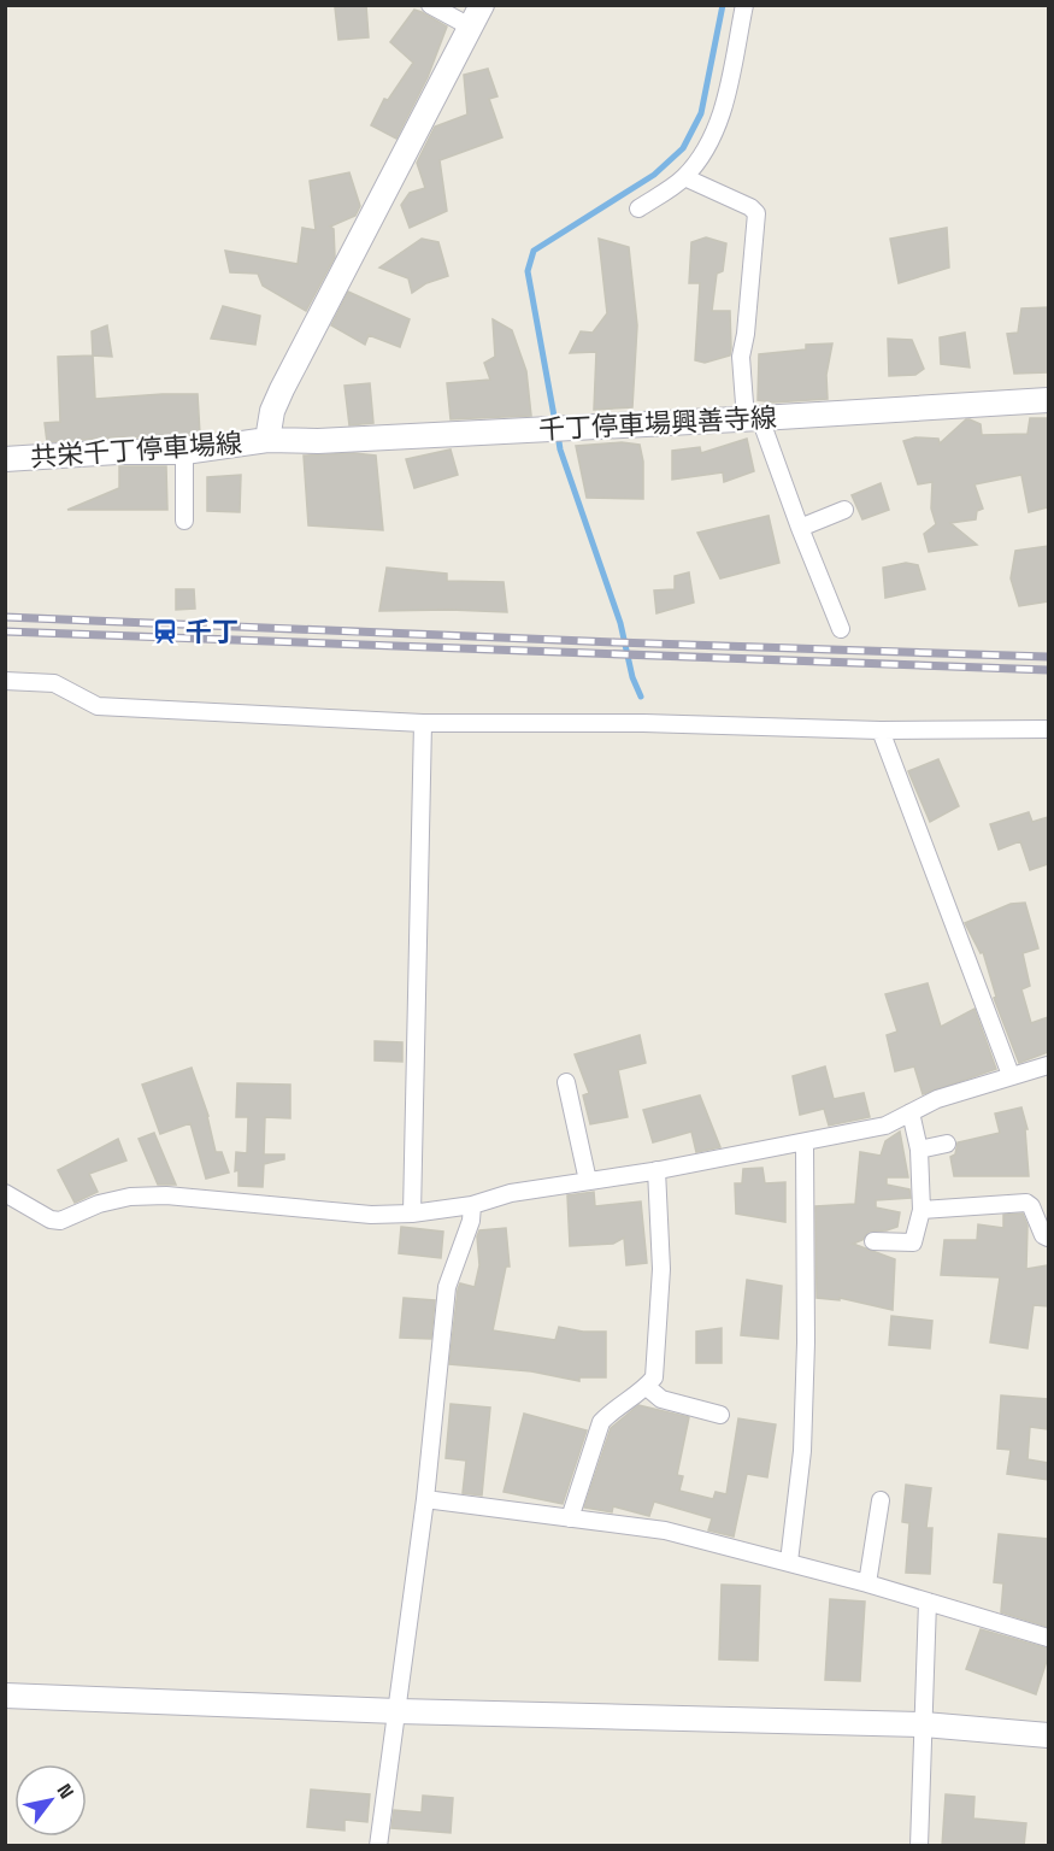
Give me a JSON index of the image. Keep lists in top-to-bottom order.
{
  "streets": {
    "street": ["千丁停車場興善寺線", "共栄千丁停車場線"]
  },
  "crossings": [
    ["千丁停車場興善寺線", "共栄千丁停車場線"]
  ],
  "places": {
    "station": ["千丁"]
  },
  "north": "top right"
}
